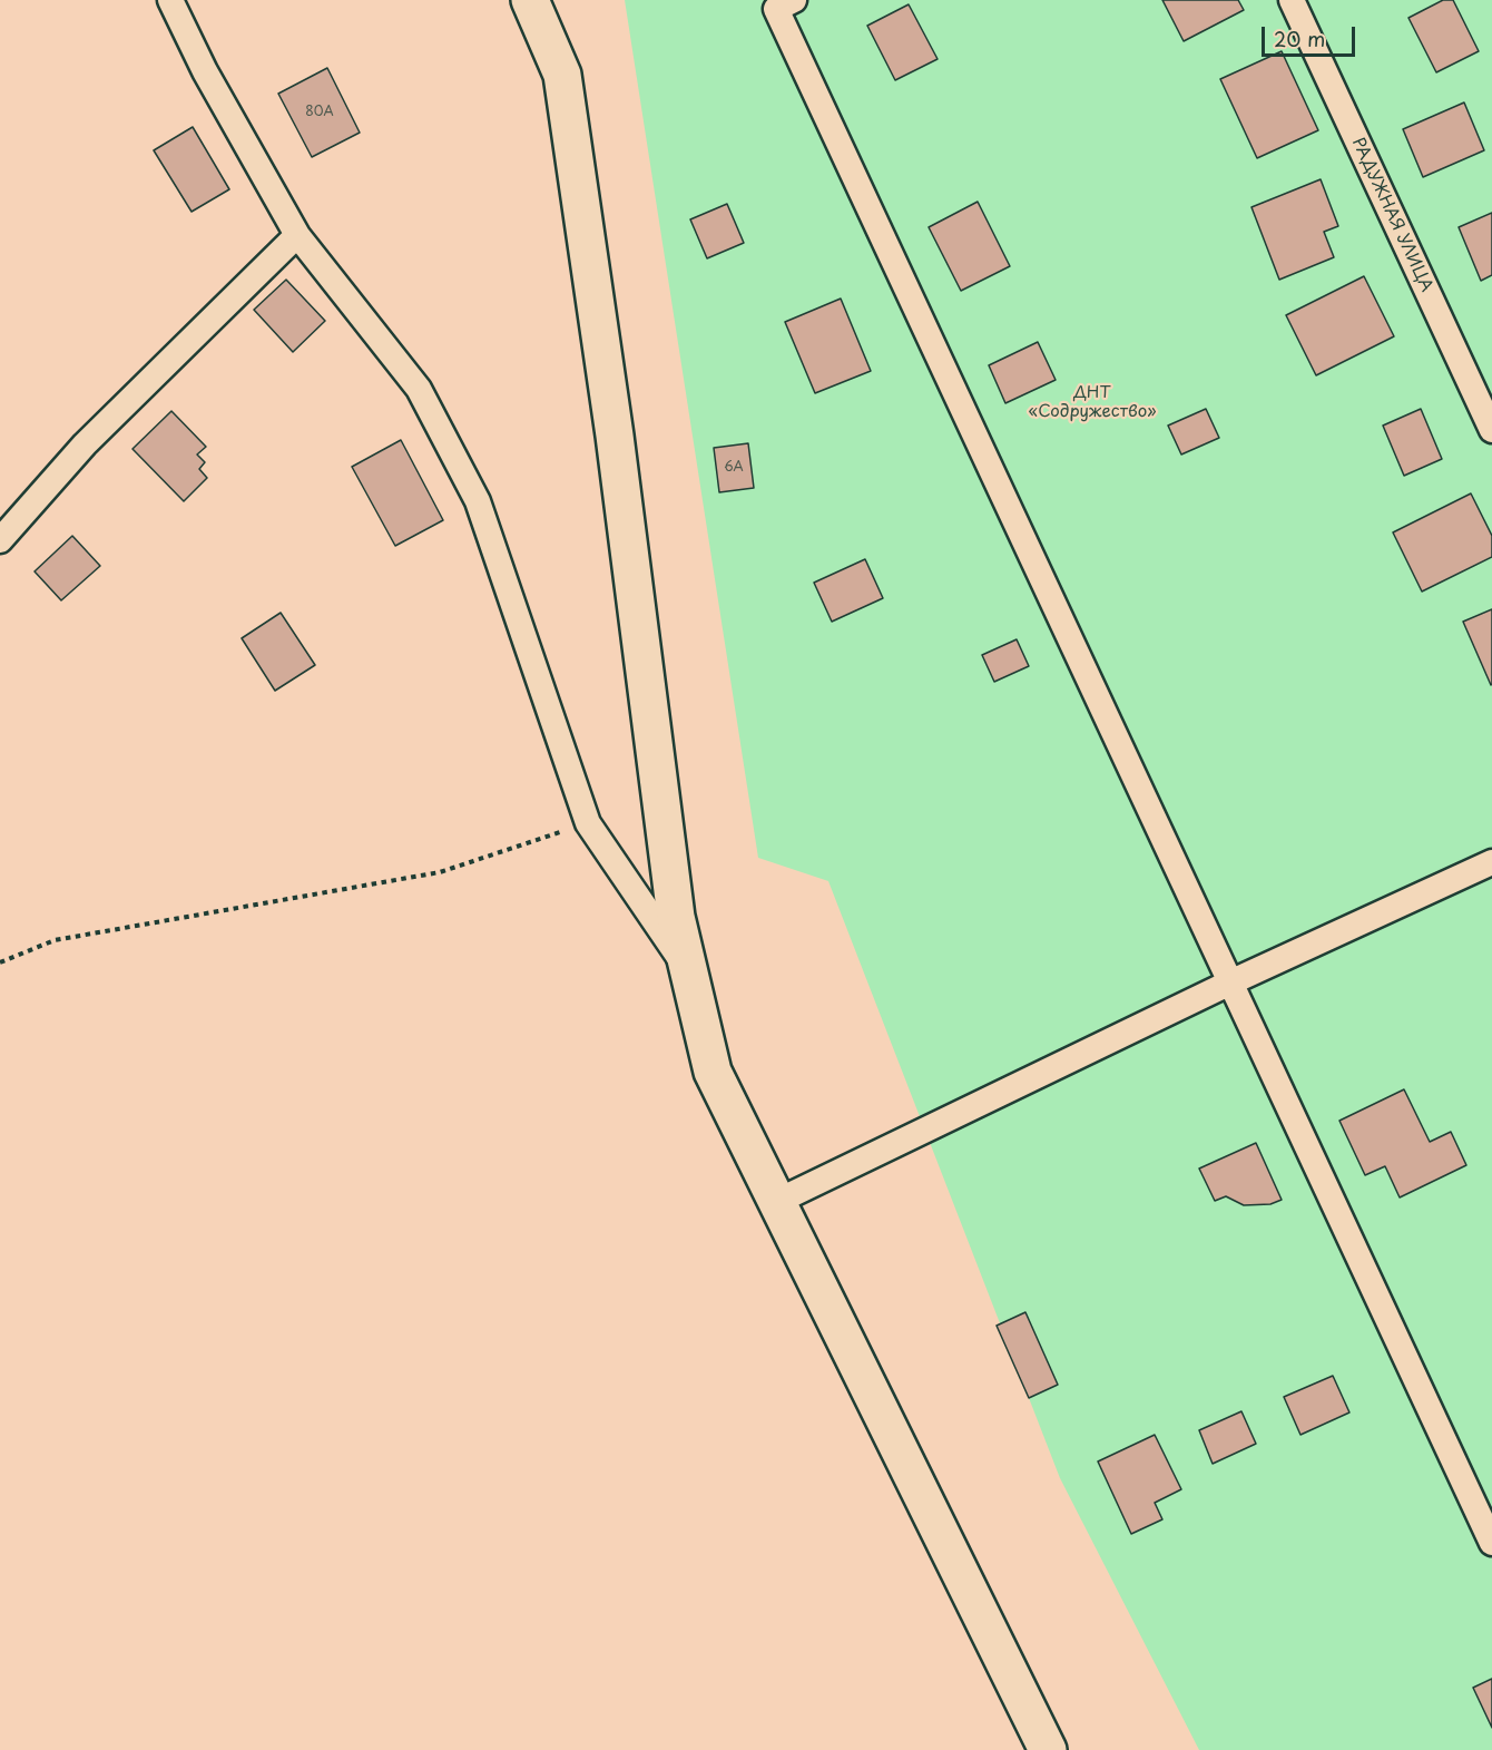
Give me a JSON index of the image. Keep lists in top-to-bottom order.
{
  "streets": {
    "street": ["РАДУЖНАЯ УЛИЦА"]
  },
  "parks": ["ДНТ «Содружество»"],
  "house_numbers": ["80А", "6А"],
  "scale_bar": "20 m"
}
